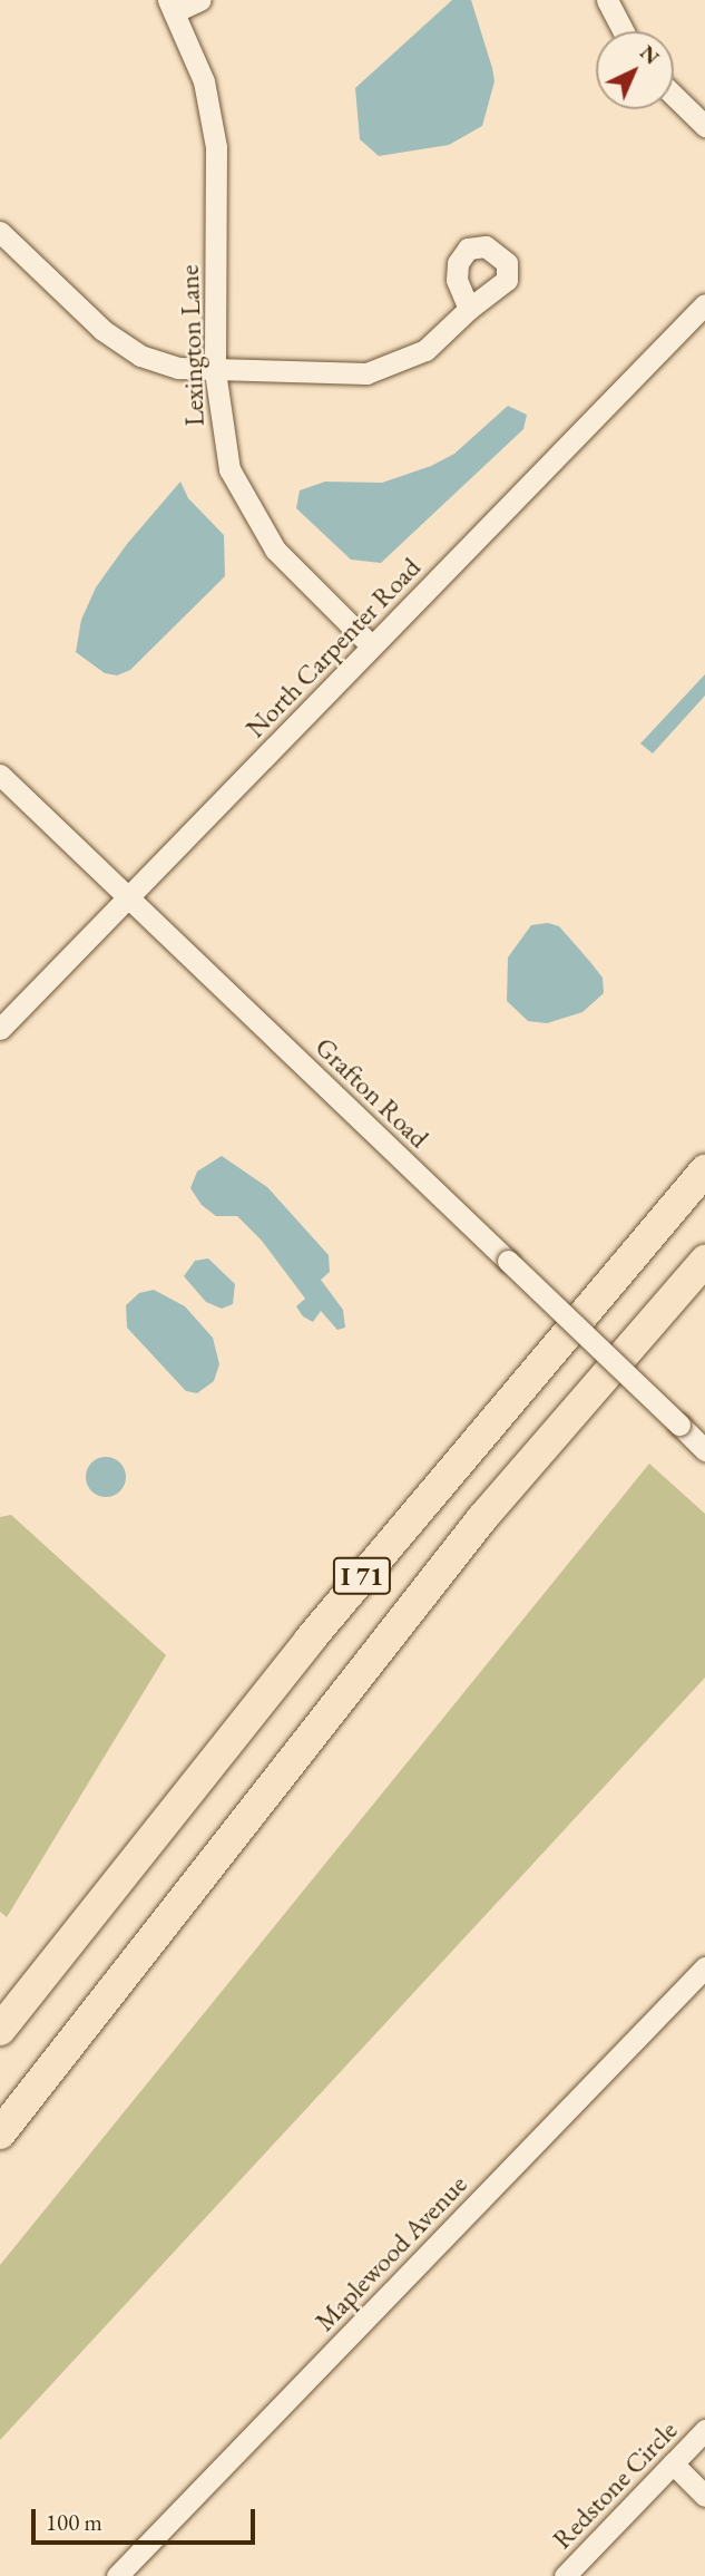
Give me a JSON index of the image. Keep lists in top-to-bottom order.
{
  "streets": {
    "highway": ["I 71"],
    "street": [
      "Lexington Lane",
      "North Carpenter Road",
      "Grafton Road",
      "Maplewood Avenue",
      "Redstone Circle"
    ]
  },
  "crossings": [
    ["Lexington Lane", "North Carpenter Road"],
    ["North Carpenter Road", "Grafton Road"]
  ],
  "scale_bar": "100 m",
  "north": "top right"
}
